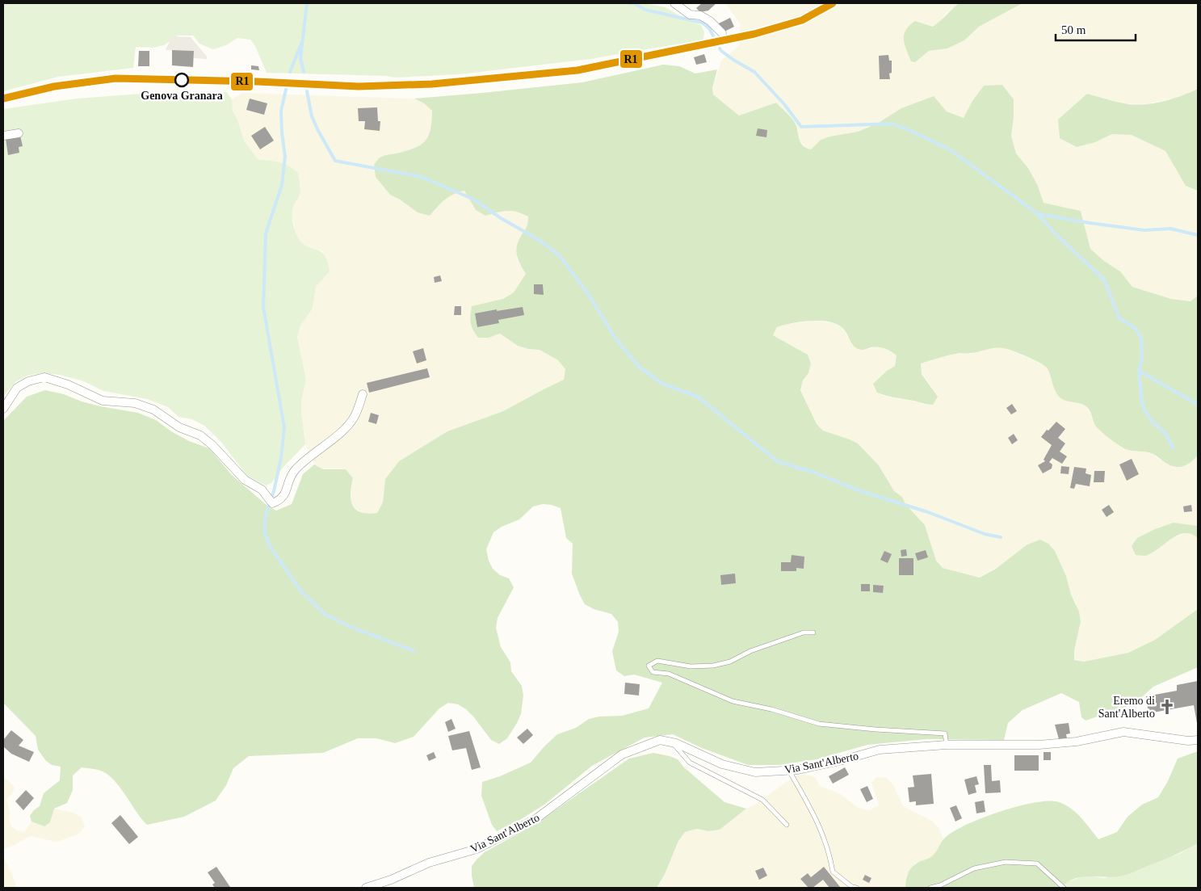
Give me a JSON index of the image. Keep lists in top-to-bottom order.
{
  "streets": {
    "street": ["Via Sant'Alberto"]
  },
  "places": {
    "other": ["Genova Granara"],
    "church": ["Eremo di Sant'Alberto"]
  },
  "lines": ["transit line R1"],
  "scale_bar": "50 m"
}
